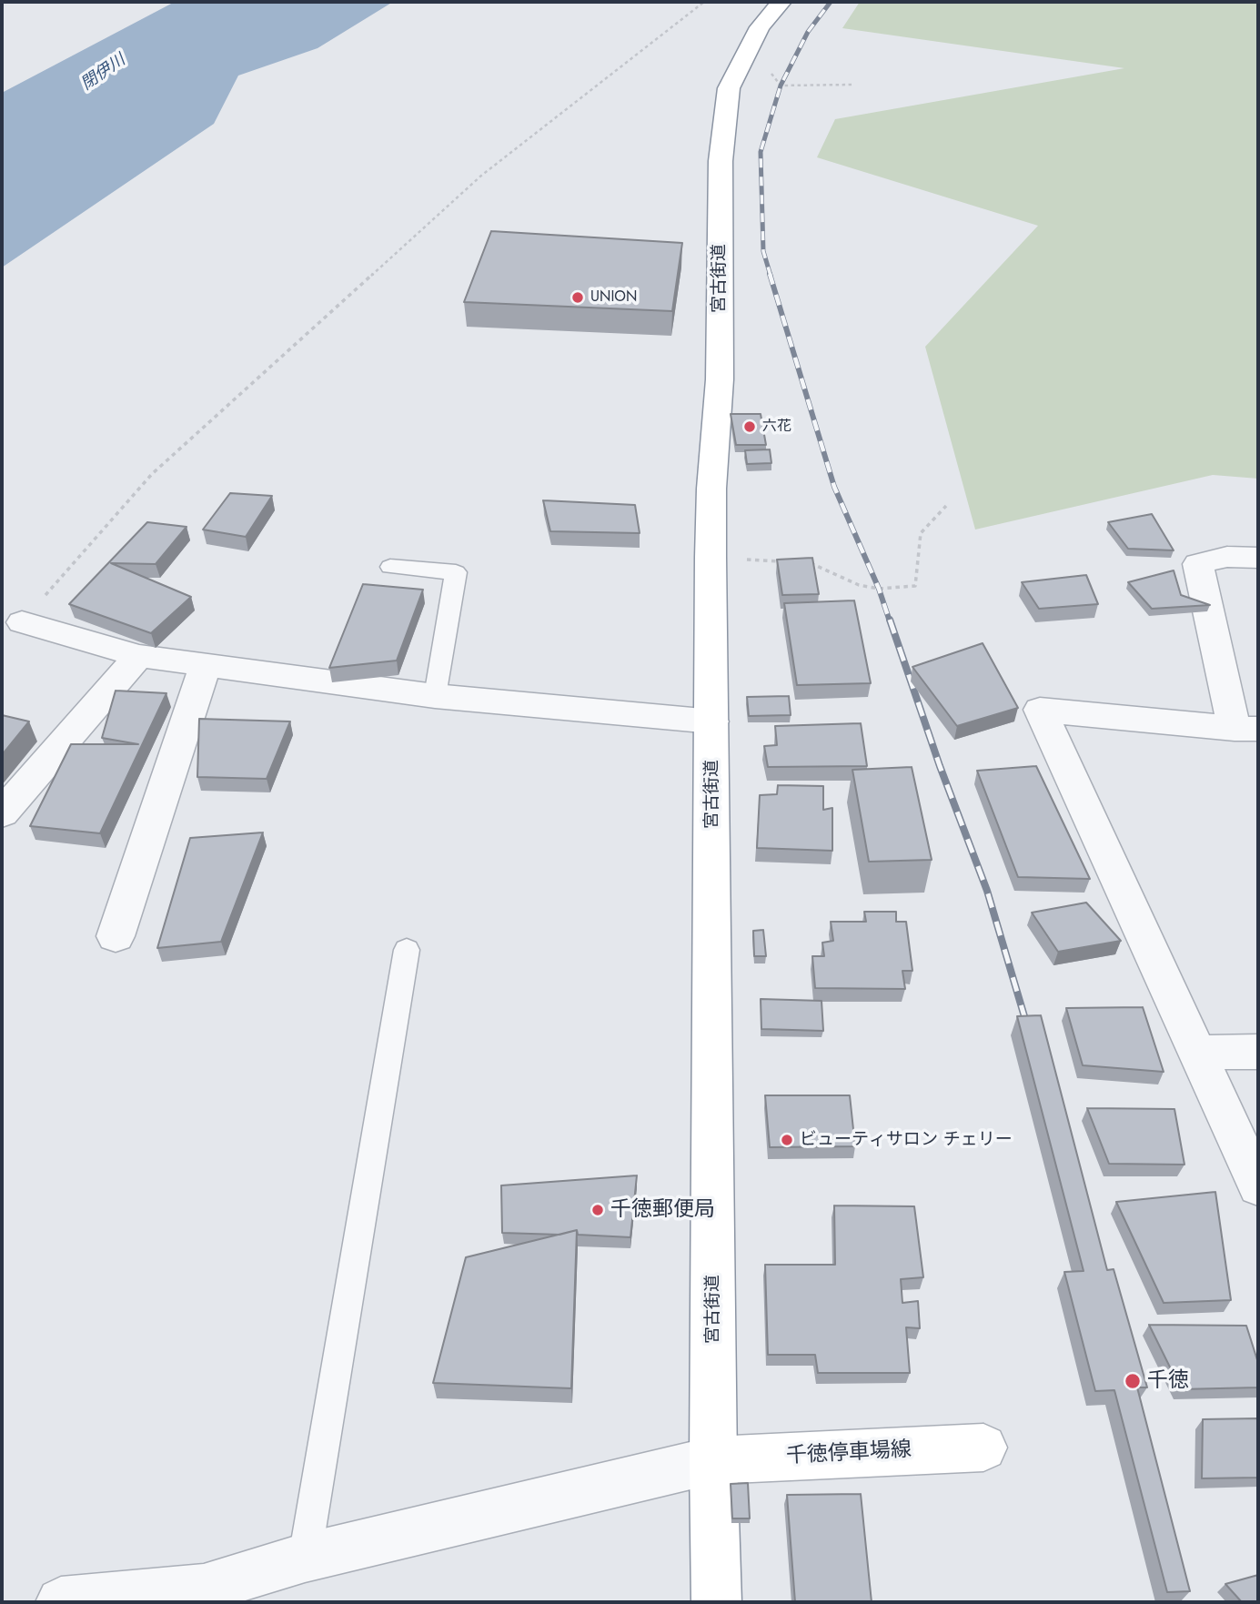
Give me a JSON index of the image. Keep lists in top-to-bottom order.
{
  "streets": {
    "main road": ["宮古街道", "千徳停車場線"]
  },
  "crossings": [
    ["宮古街道", "千徳停車場線"]
  ],
  "water": ["閉伊川"],
  "places": [
    "UNION",
    "六花",
    "ビューティサロン チェリー",
    "千徳郵便局",
    "千徳"
  ]
}
